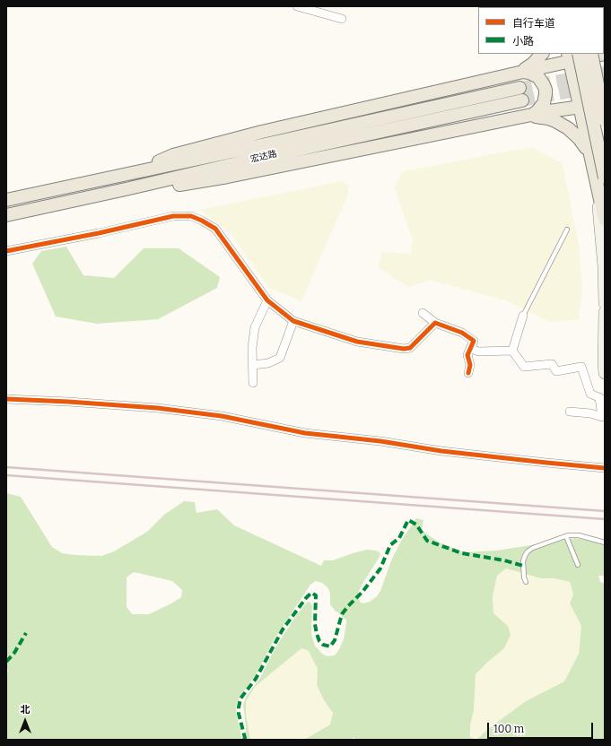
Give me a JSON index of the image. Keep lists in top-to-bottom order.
{
  "streets": {
    "main road": ["宏达路"]
  },
  "legend": ["自行车道", "小路"],
  "scale_bar": "100 m",
  "north": "top"
}
